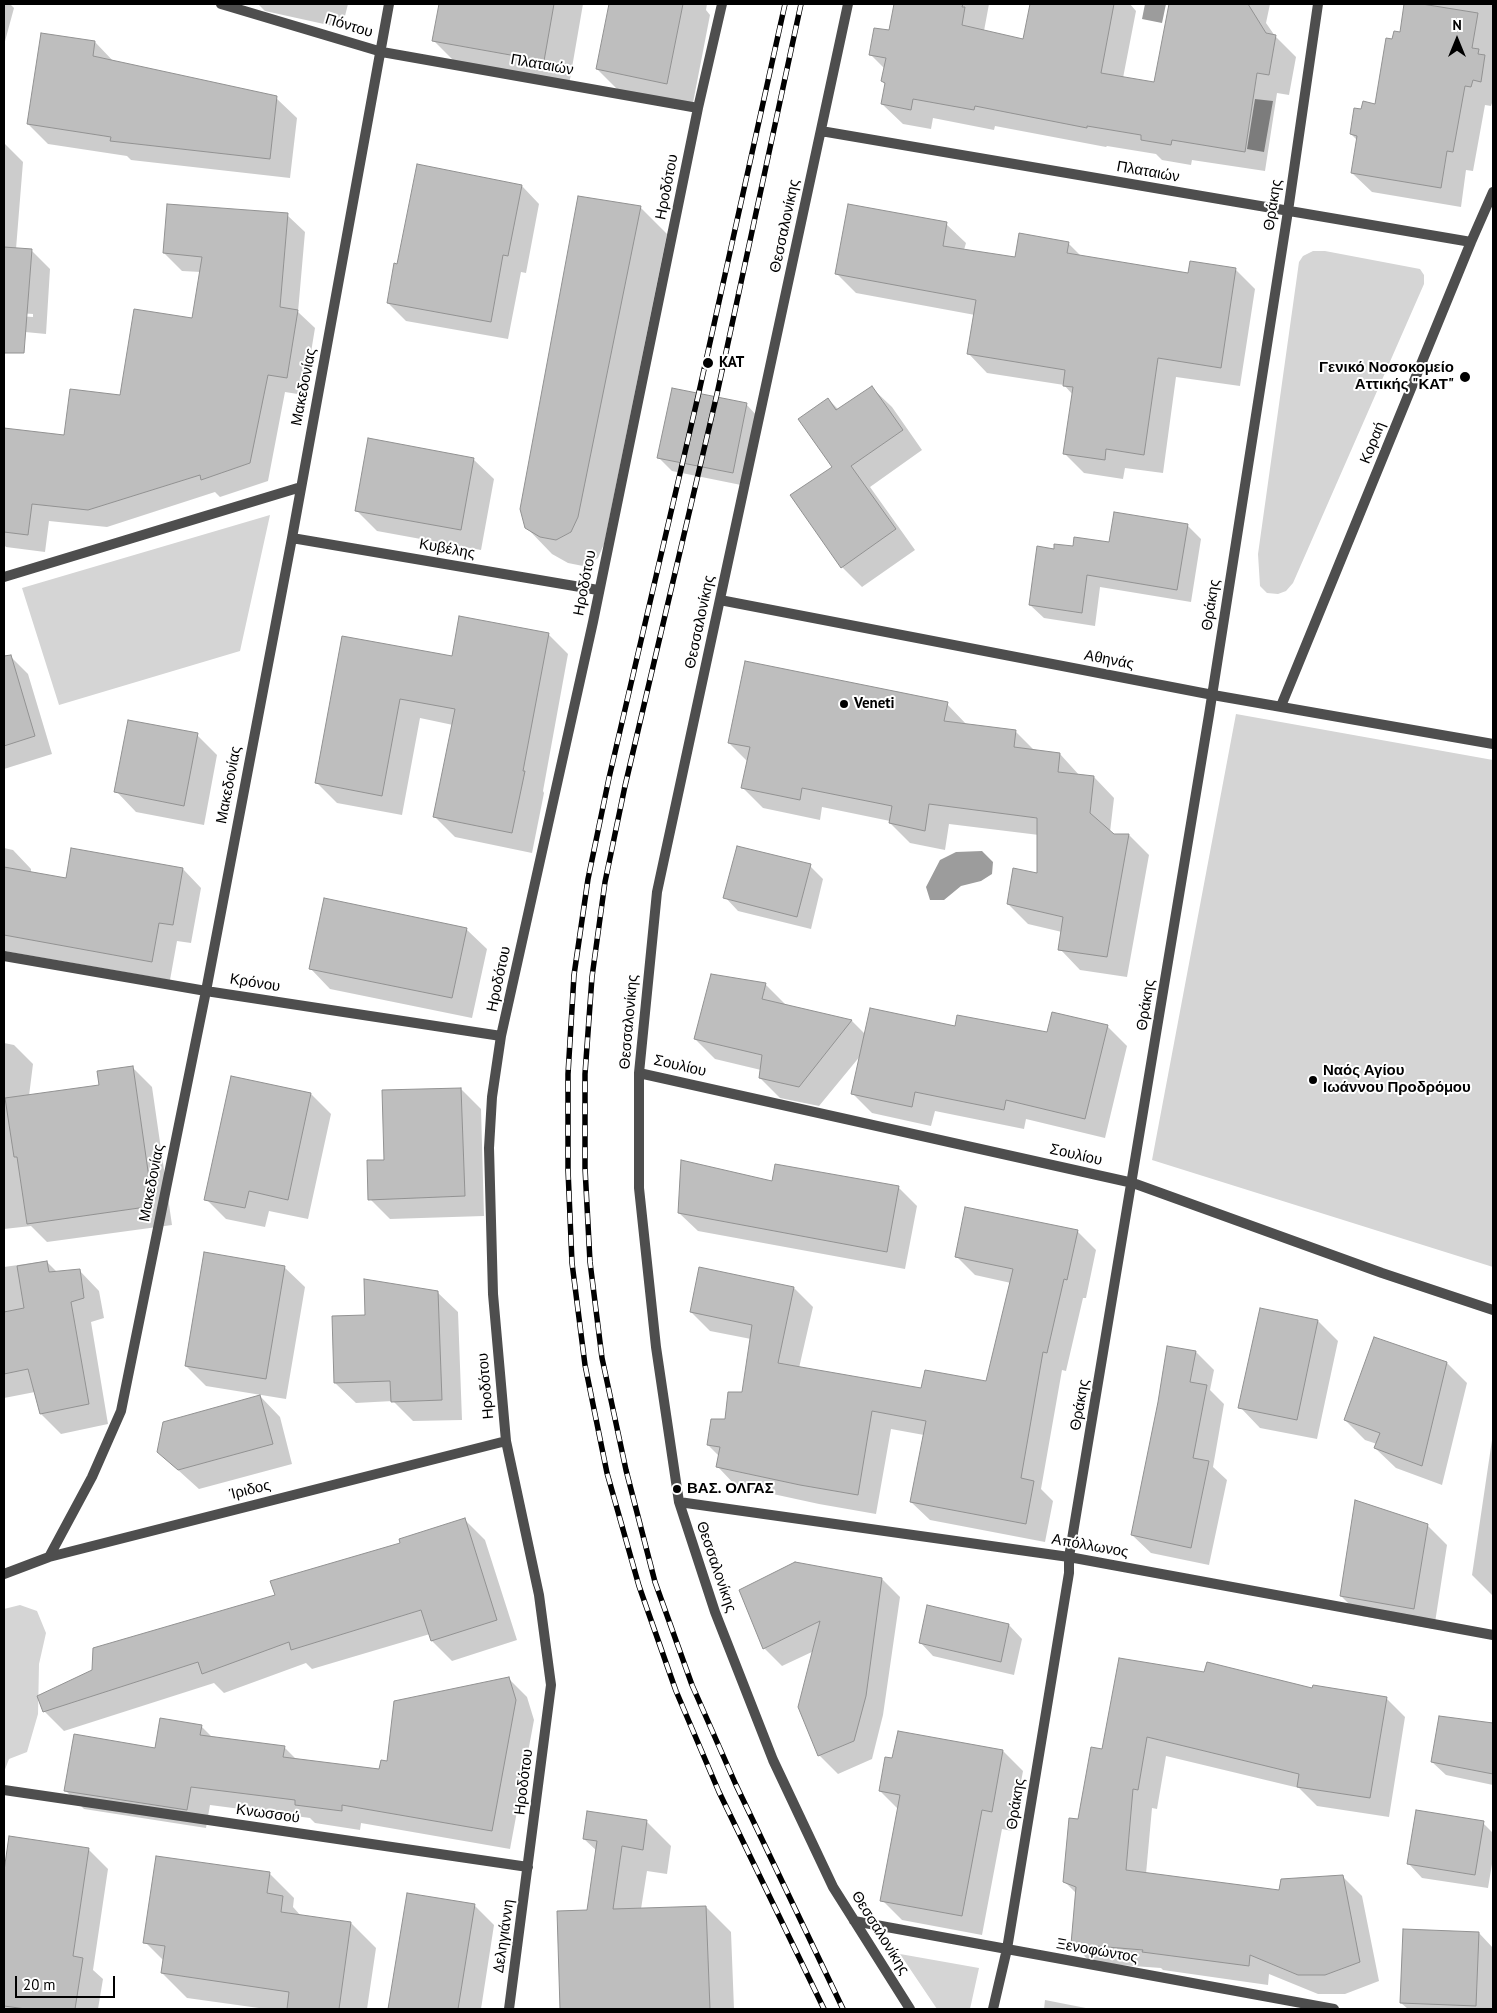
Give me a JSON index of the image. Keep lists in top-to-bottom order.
{
  "streets": {
    "street": [
      "Πόντου",
      "Πλαταιών",
      "Ηροδότου",
      "Θράκης",
      "Θεσσαλονίκης",
      "Μακεδονίας",
      "Κοραή",
      "Κυβέλης",
      "Αθηνάς",
      "Κρόνου",
      "Σουλίου",
      "Ίριδος",
      "Απόλλωνος",
      "Κνωσσού",
      "Δεληγιάννη",
      "Ξενοφώντος"
    ]
  },
  "crossings": [
    ["Πόντου", "Πλαταιών"],
    ["Πόντου", "Μακεδονίας"],
    ["Πλαταιών", "Ηροδότου"],
    ["Πλαταιών", "Θράκης"],
    ["Πλαταιών", "Θεσσαλονίκης"],
    ["Πλαταιών", "Μακεδονίας"],
    ["Πλαταιών", "Κοραή"],
    ["Ηροδότου", "Κυβέλης"],
    ["Ηροδότου", "Κρόνου"],
    ["Ηροδότου", "Ίριδος"],
    ["Ηροδότου", "Κνωσσού"],
    ["Ηροδότου", "Δεληγιάννη"],
    ["Θράκης", "Αθηνάς"],
    ["Θράκης", "Σουλίου"],
    ["Θράκης", "Απόλλωνος"],
    ["Θράκης", "Ξενοφώντος"],
    ["Θεσσαλονίκης", "Αθηνάς"],
    ["Θεσσαλονίκης", "Σουλίου"],
    ["Θεσσαλονίκης", "Απόλλωνος"],
    ["Θεσσαλονίκης", "Ξενοφώντος"],
    ["Μακεδονίας", "Κυβέλης"],
    ["Μακεδονίας", "Κρόνου"],
    ["Μακεδονίας", "Ίριδος"],
    ["Κοραή", "Αθηνάς"],
    ["Κνωσσού", "Δεληγιάννη"]
  ],
  "places": [
    "KAT",
    "Γενικό Νοσοκομείο Αττικής \"ΚΑΤ\"",
    "Veneti",
    "Ναός Αγίου Ιωάννου Προδρόμου",
    "ΒΑΣ. ΟΛΓΑΣ"
  ],
  "scale_bar": "20 m",
  "north": "top"
}
